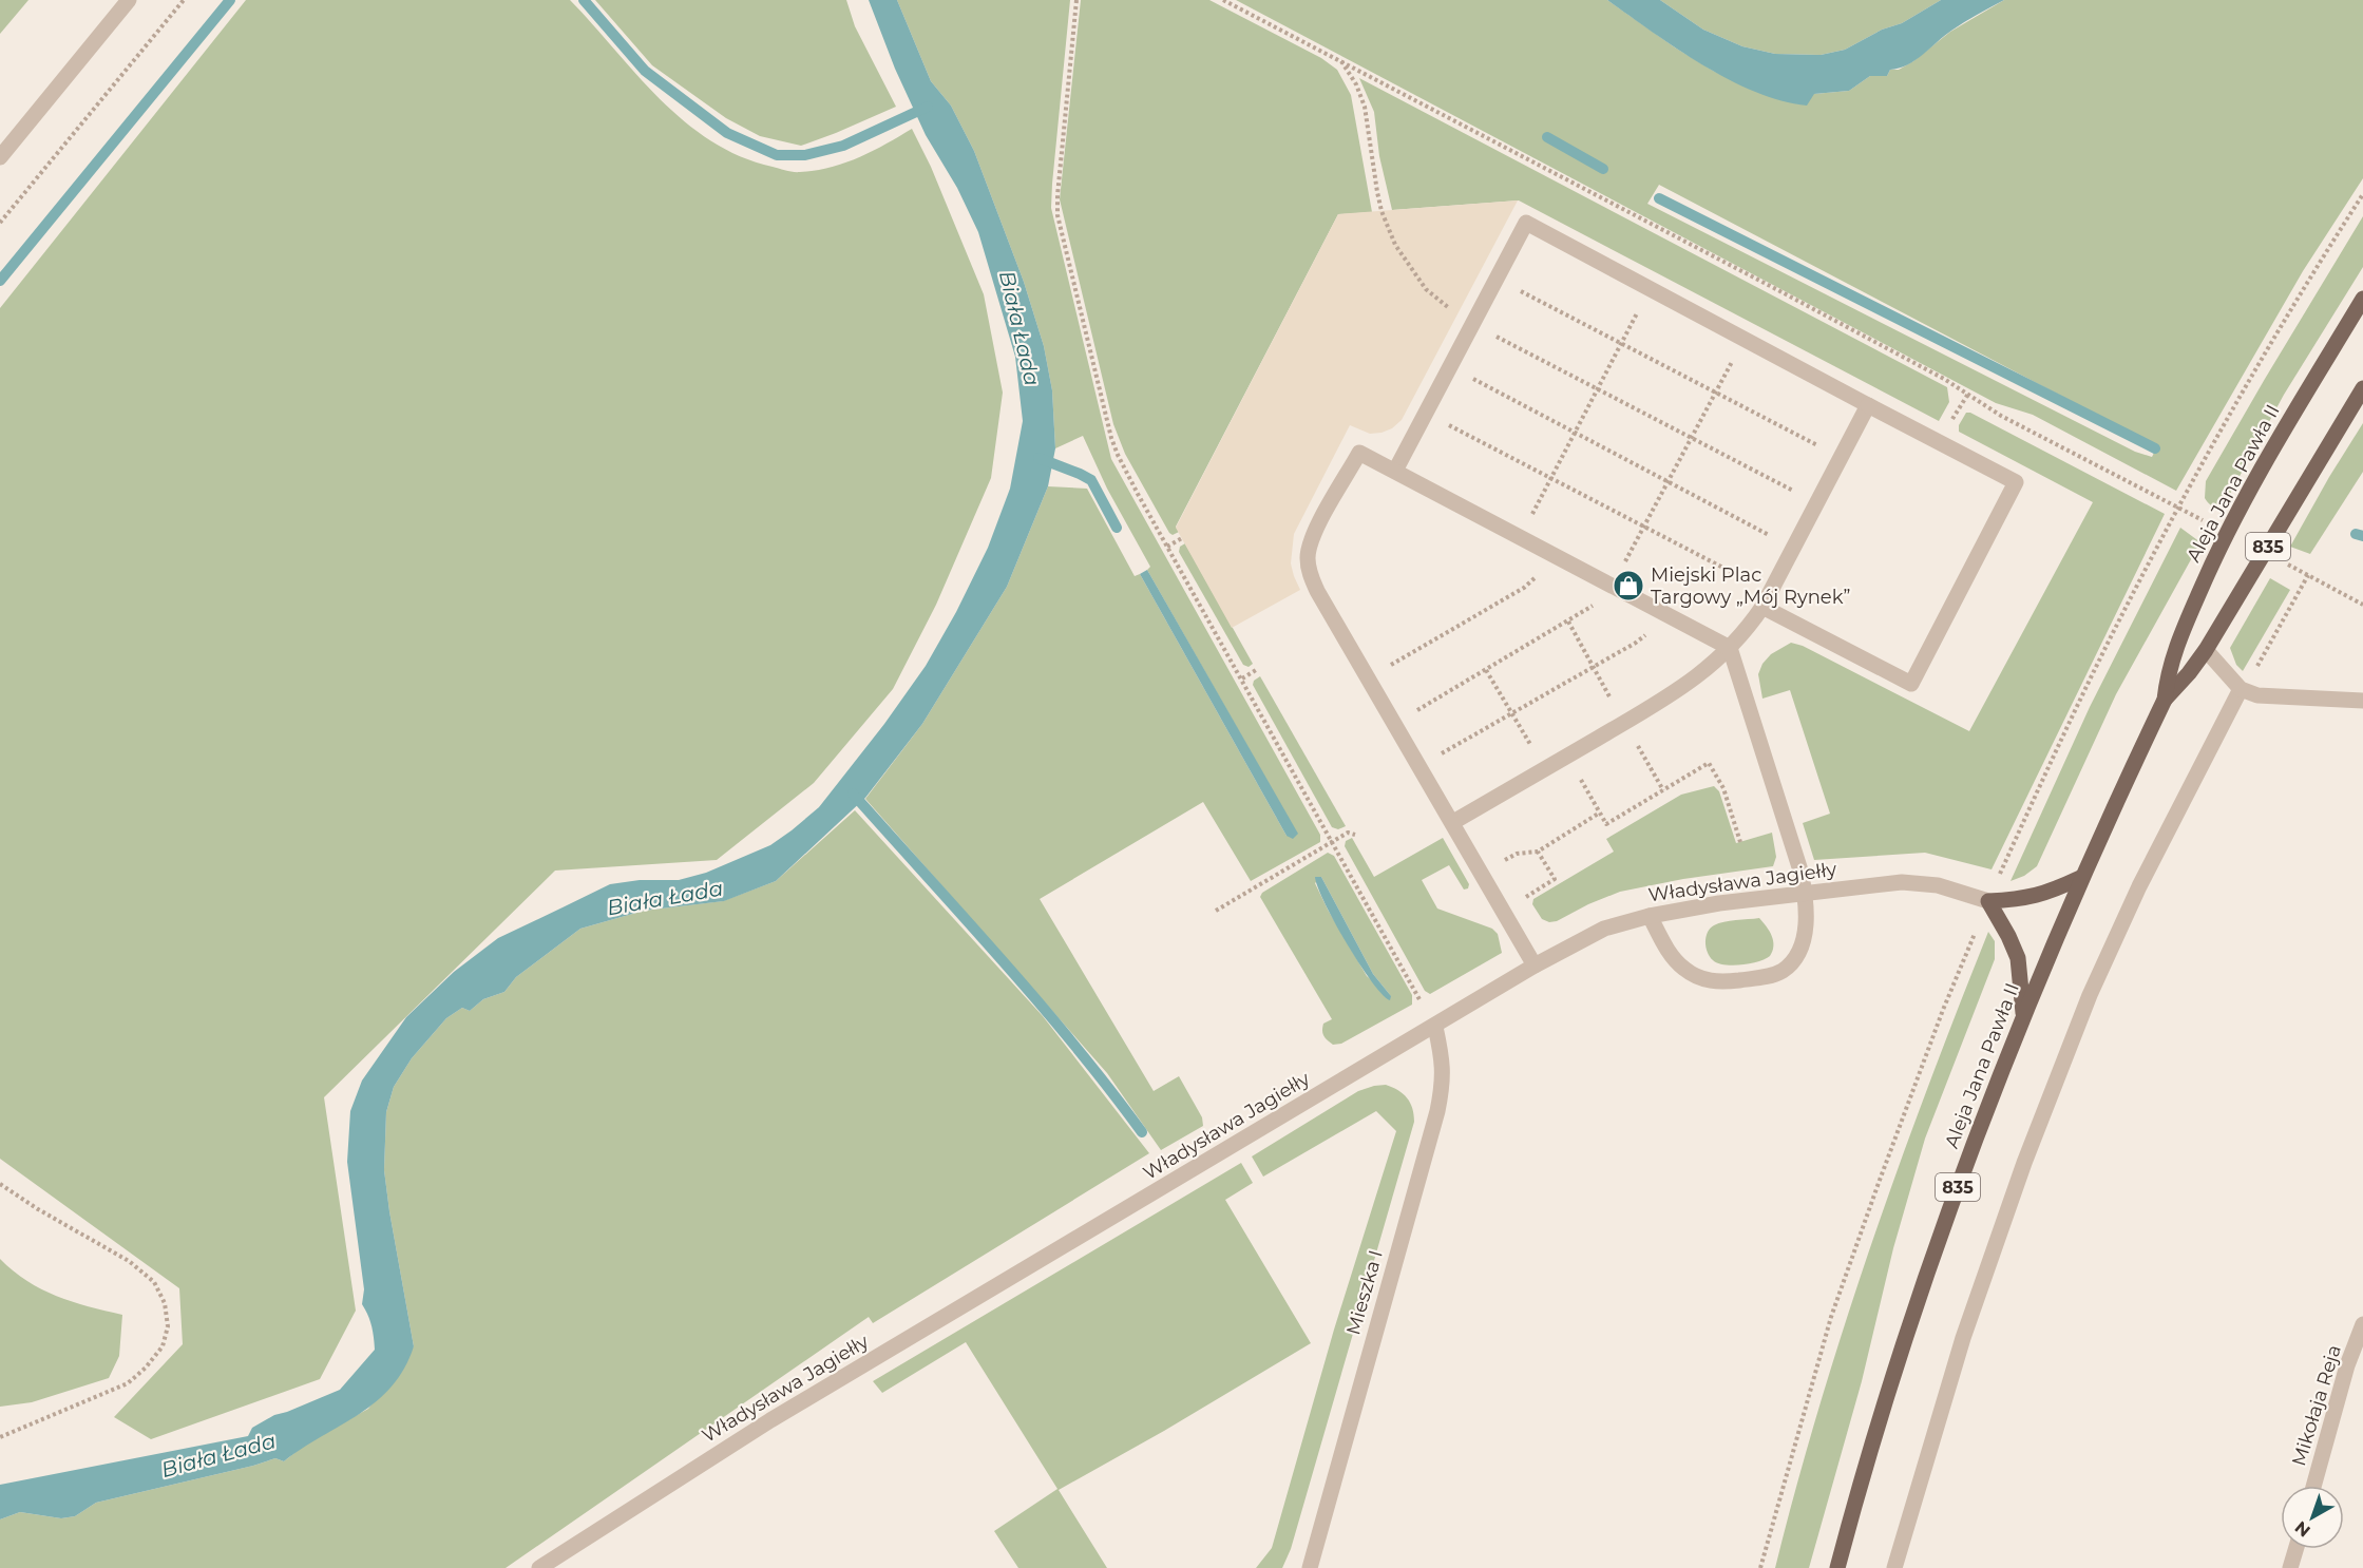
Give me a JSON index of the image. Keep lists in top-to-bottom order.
{
  "streets": {
    "main road": ["Aleja Jana Pawła II", "835"],
    "street": ["Władysława Jagiełły", "Mieszka I", "Mikołaja Reja"]
  },
  "crossings": [
    ["Władysława Jagiełły", "Mieszka I"]
  ],
  "water": ["Biała Łada"],
  "places": {
    "shop": ["Miejski Plac Targowy „Mój Rynek”"]
  },
  "north": "bottom left"
}
